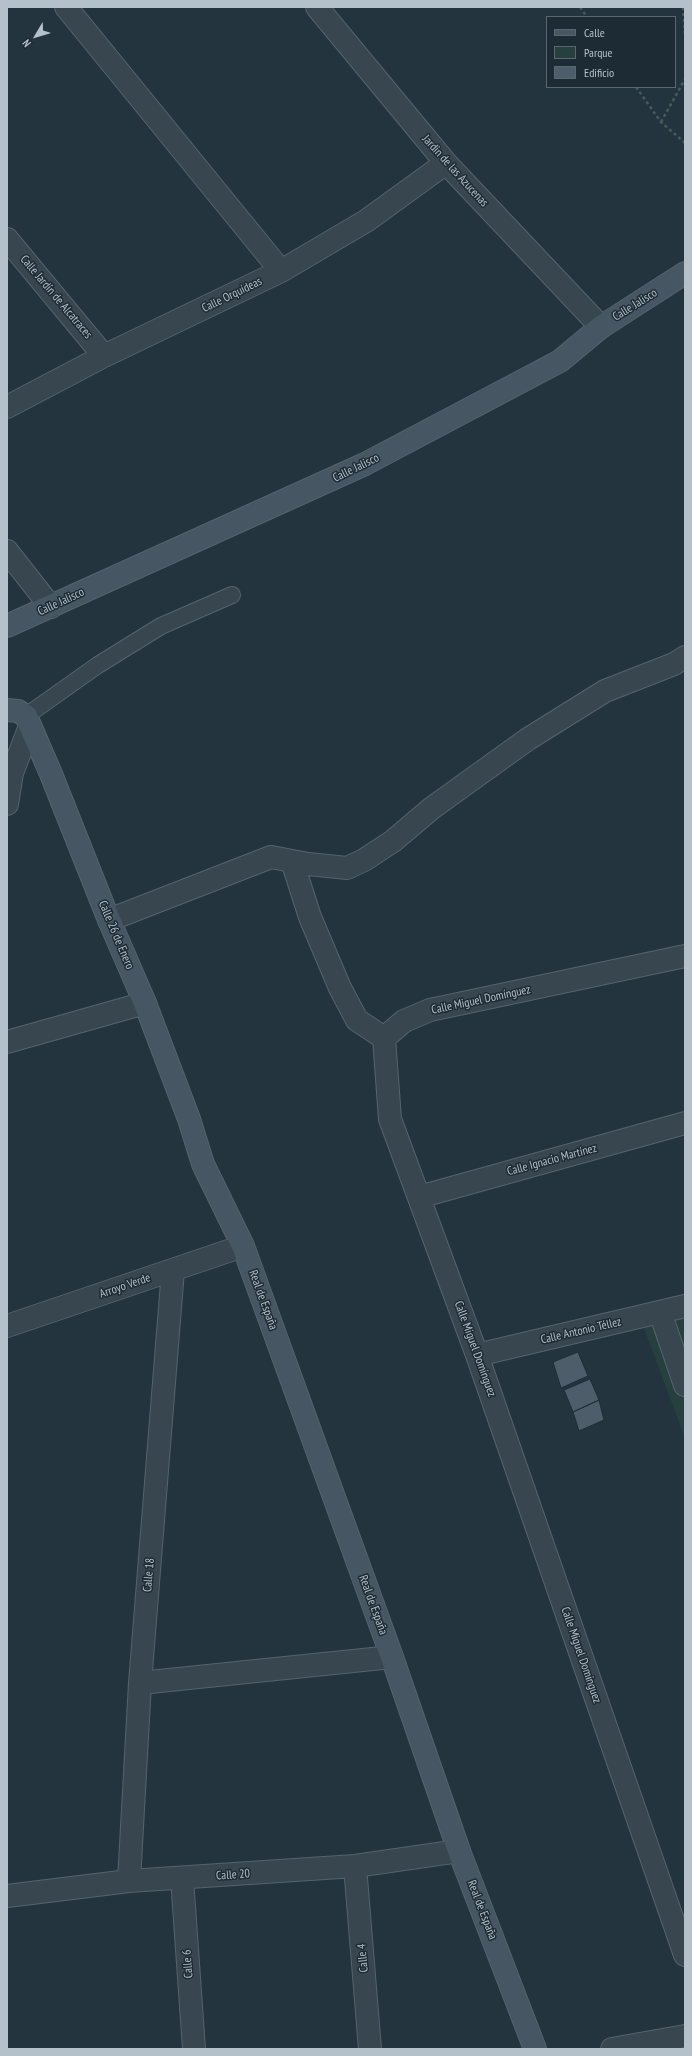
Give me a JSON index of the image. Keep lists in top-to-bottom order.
{
  "streets": {
    "street": [
      "Jardin de las Azucenas",
      "Calle Orquídeas",
      "Calle Jardín de Alcatraces",
      "Calle Jalisco",
      "Calle 26 de Enero",
      "Calle Miguel Domínguez",
      "Calle Ignacio Martínez",
      "Arroyo Verde",
      "Real de España",
      "Calle Antonio Téllez",
      "Calle 18",
      "Calle 20",
      "Calle 4",
      "Calle 6"
    ]
  },
  "crossings": [
    ["Jardin de las Azucenas", "Calle Orquídeas"],
    ["Jardin de las Azucenas", "Calle Jalisco"],
    ["Calle Orquídeas", "Calle Jardín de Alcatraces"],
    ["Calle 26 de Enero", "Real de España"],
    ["Calle Miguel Domínguez", "Calle Ignacio Martínez"],
    ["Calle Miguel Domínguez", "Calle Antonio Téllez"],
    ["Arroyo Verde", "Real de España"],
    ["Arroyo Verde", "Calle 18"],
    ["Real de España", "Calle 20"],
    ["Calle 18", "Calle 20"],
    ["Calle 20", "Calle 4"],
    ["Calle 20", "Calle 6"]
  ],
  "legend": ["Calle", "Parque", "Edificio"],
  "north": "bottom left"
}
